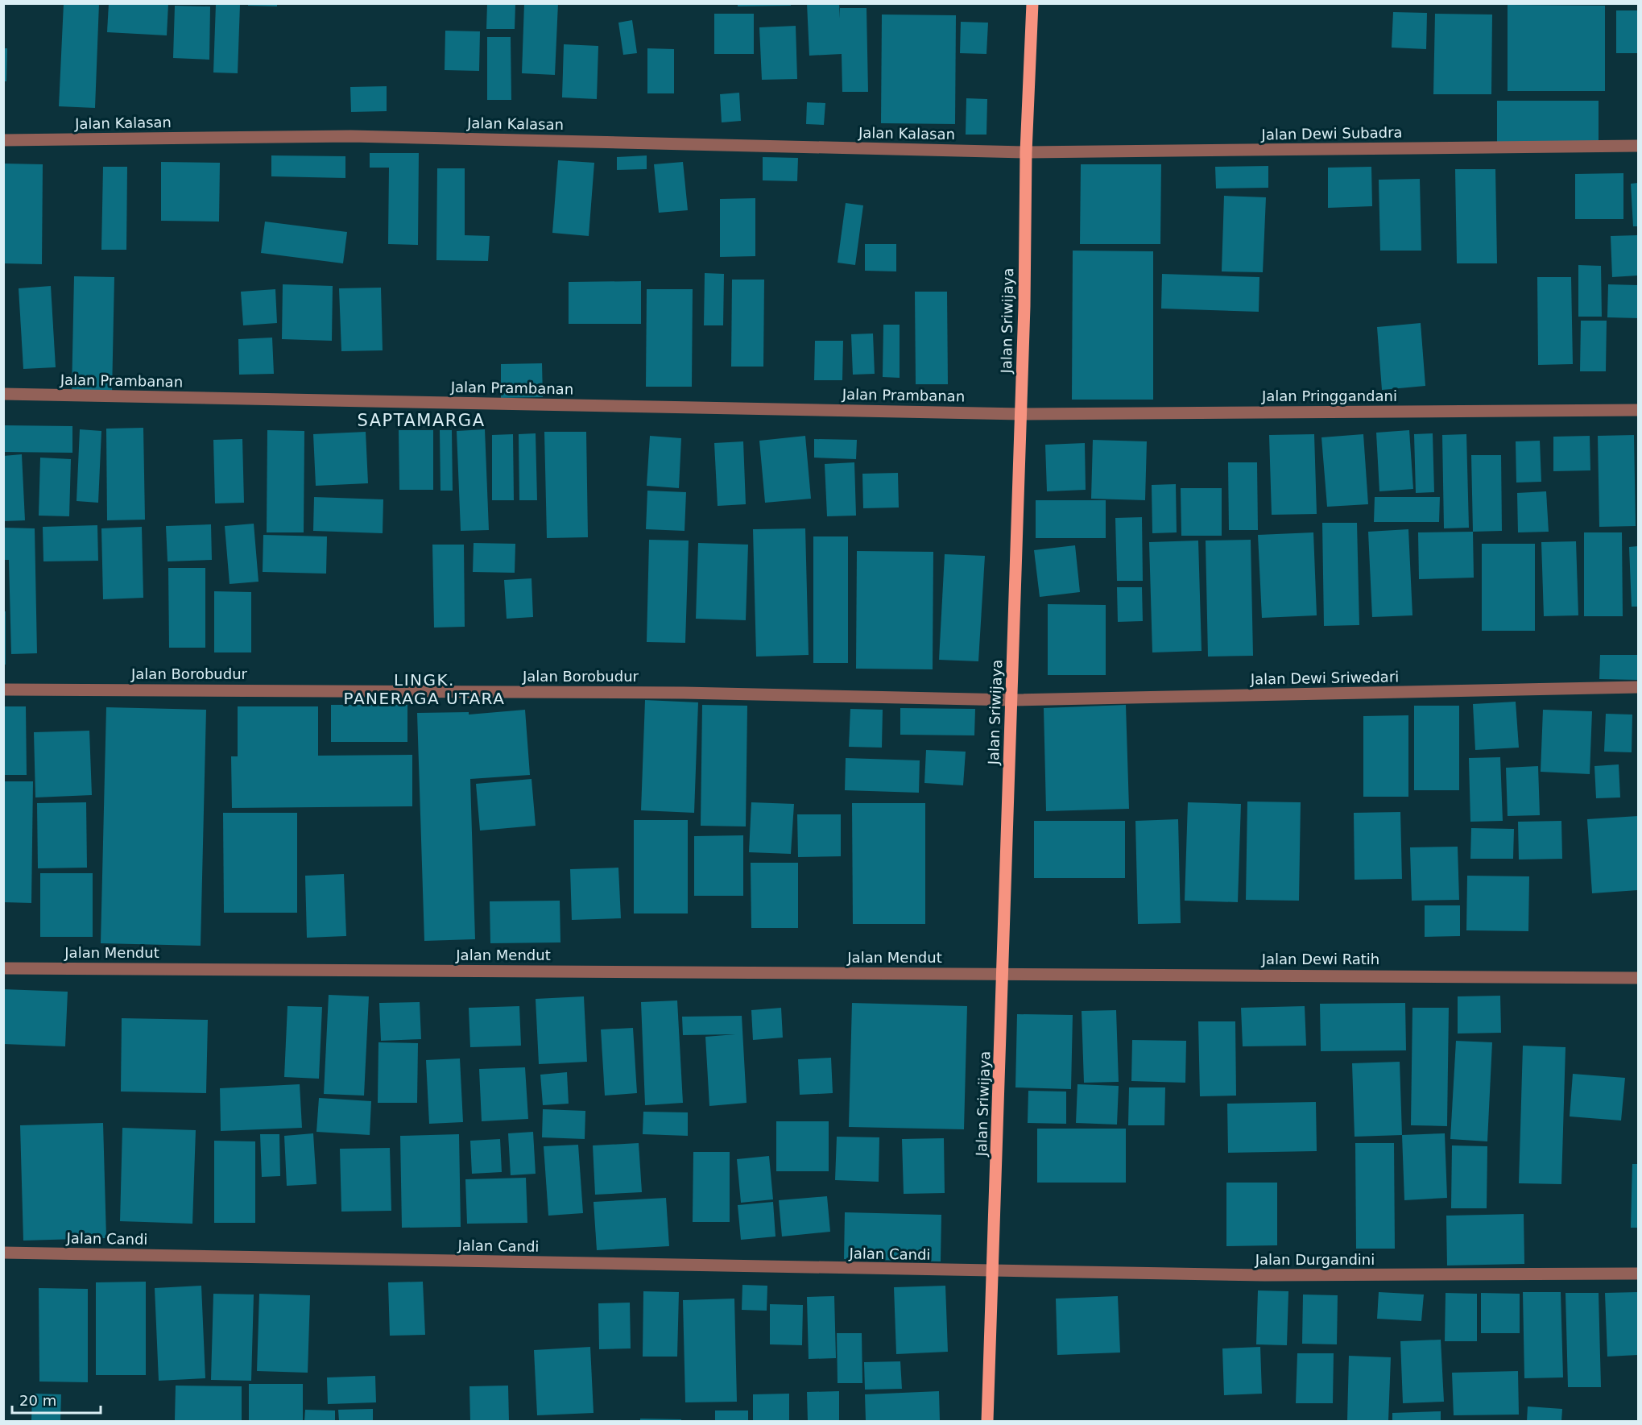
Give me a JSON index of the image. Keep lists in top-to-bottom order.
{
  "streets": {
    "main road": ["Jalan Sriwijaya"],
    "street": [
      "Jalan Kalasan",
      "Jalan Dewi Subadra",
      "Jalan Prambanan",
      "Jalan Pringgandani",
      "Jalan Borobudur",
      "Jalan Dewi Sriwedari",
      "Jalan Mendut",
      "Jalan Dewi Ratih",
      "Jalan Candi",
      "Jalan Durgandini"
    ]
  },
  "crossings": [
    ["Jalan Kalasan", "Jalan Dewi Subadra"],
    ["Jalan Kalasan", "Jalan Sriwijaya"],
    ["Jalan Dewi Subadra", "Jalan Sriwijaya"],
    ["Jalan Sriwijaya", "Jalan Prambanan"],
    ["Jalan Sriwijaya", "Jalan Pringgandani"],
    ["Jalan Sriwijaya", "Jalan Borobudur"],
    ["Jalan Sriwijaya", "Jalan Dewi Sriwedari"],
    ["Jalan Sriwijaya", "Jalan Mendut"],
    ["Jalan Sriwijaya", "Jalan Dewi Ratih"],
    ["Jalan Sriwijaya", "Jalan Candi"],
    ["Jalan Sriwijaya", "Jalan Durgandini"],
    ["Jalan Prambanan", "Jalan Pringgandani"],
    ["Jalan Borobudur", "Jalan Dewi Sriwedari"],
    ["Jalan Mendut", "Jalan Dewi Ratih"],
    ["Jalan Candi", "Jalan Durgandini"]
  ],
  "districts": ["SAPTAMARGA", "LINGK. PANERAGA UTARA"],
  "scale_bar": "20 m"
}
